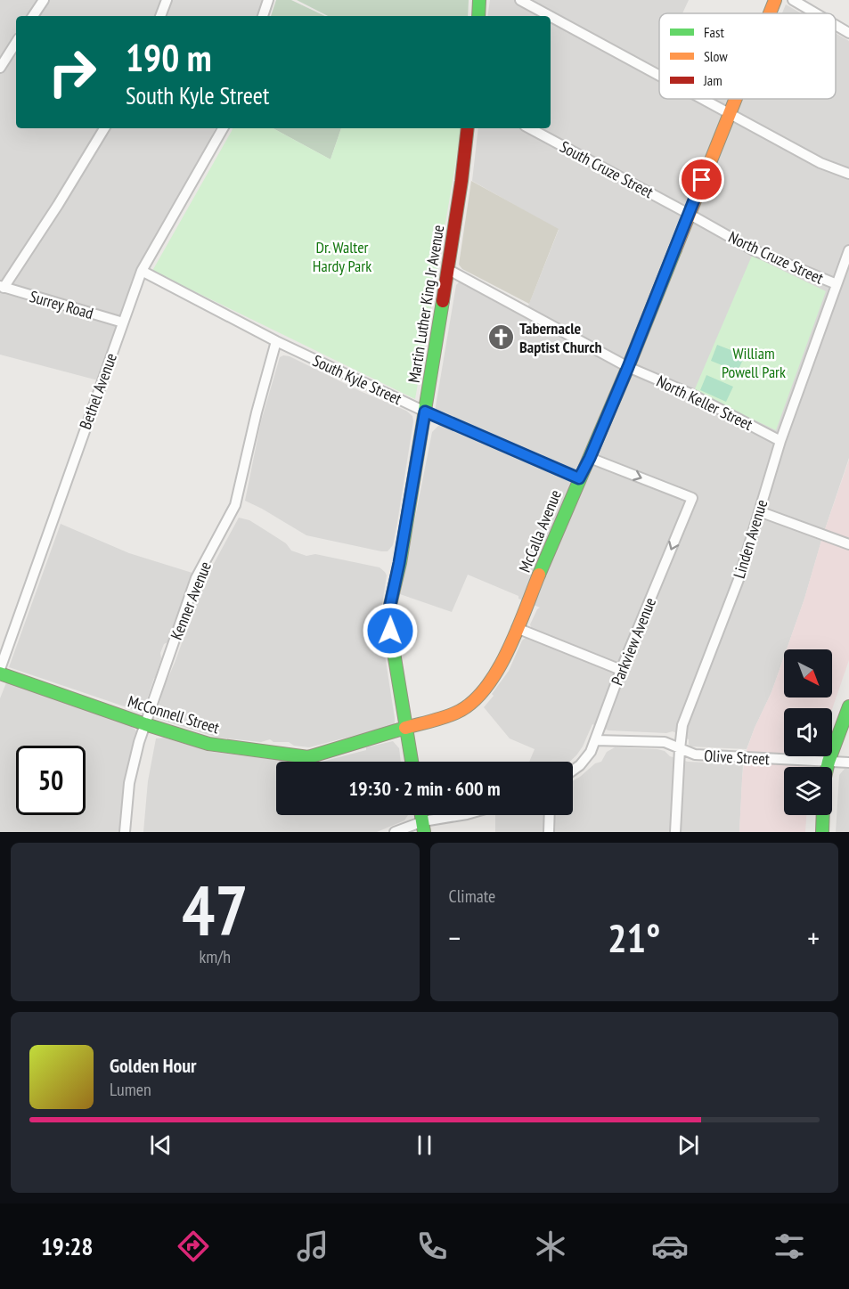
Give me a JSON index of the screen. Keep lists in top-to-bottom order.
{
  "streets": {
    "street": [
      "South Cruze Street",
      "North Cruze Street",
      "Martin Luther King Jr Avenue",
      "Surrey Road",
      "South Kyle Street",
      "Bethel Avenue",
      "North Keller Street",
      "McCalla Avenue",
      "Linden Avenue",
      "Kenner Avenue",
      "Parkview Avenue",
      "McConnell Street",
      "Olive Street"
    ]
  },
  "crossings": [
    ["South Cruze Street", "North Cruze Street"],
    ["South Cruze Street", "McCalla Avenue"],
    ["North Cruze Street", "McCalla Avenue"],
    ["North Cruze Street", "Linden Avenue"],
    ["Martin Luther King Jr Avenue", "South Kyle Street"],
    ["Martin Luther King Jr Avenue", "North Keller Street"],
    ["Martin Luther King Jr Avenue", "McCalla Avenue"],
    ["Martin Luther King Jr Avenue", "McConnell Street"],
    ["Surrey Road", "Bethel Avenue"],
    ["South Kyle Street", "Bethel Avenue"],
    ["South Kyle Street", "McCalla Avenue"],
    ["South Kyle Street", "Kenner Avenue"],
    ["North Keller Street", "McCalla Avenue"],
    ["North Keller Street", "Linden Avenue"],
    ["McCalla Avenue", "Parkview Avenue"],
    ["McCalla Avenue", "McConnell Street"],
    ["Linden Avenue", "Olive Street"],
    ["Kenner Avenue", "McConnell Street"],
    ["Parkview Avenue", "Olive Street"]
  ],
  "parks": ["Dr. Walter Hardy Park", "William Powell Park"],
  "places": {
    "church": ["Tabernacle Baptist Church"]
  },
  "legend": ["Fast", "Slow", "Jam"],
  "north": "bottom right",
  "page": {
    "turn": ["190 m", "South Kyle Street"],
    "limit": "50",
    "trip": "19:30 · 2 min · 600 m",
    "tile": [
      ["47", "km/h"],
      "Climate"
    ],
    "heat": ["−", "21°", "+"],
    "song": ["Golden Hour", "Lumen"],
    "tabs": "19:28"
  }
}
